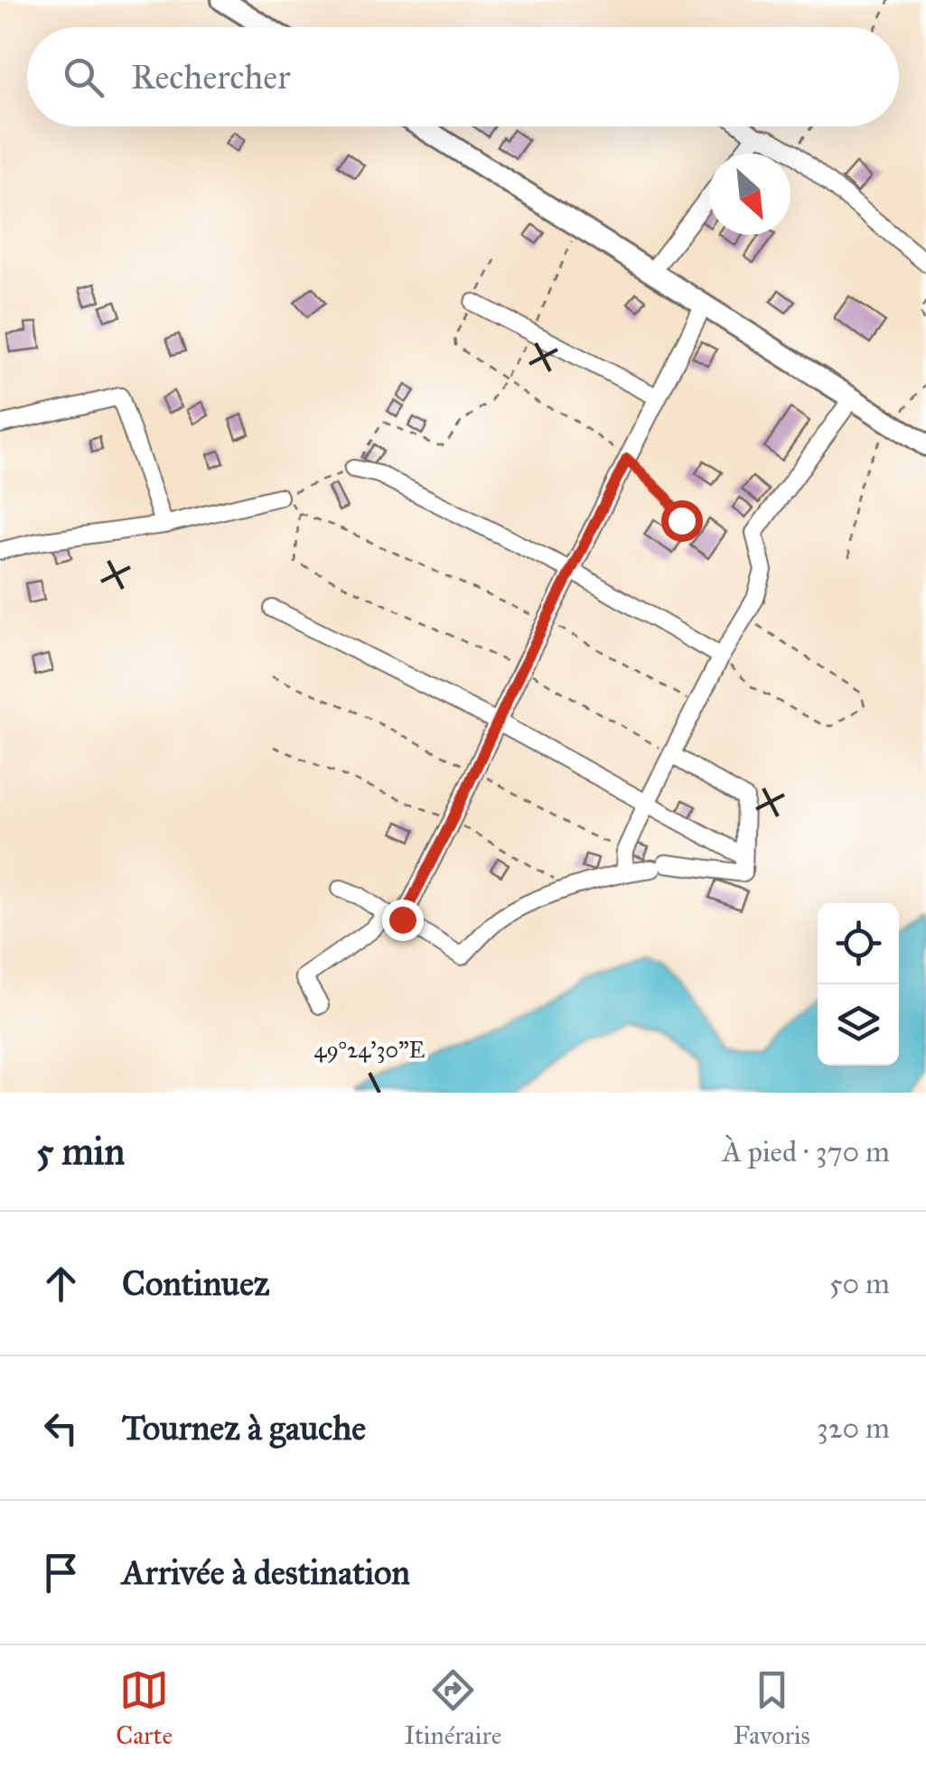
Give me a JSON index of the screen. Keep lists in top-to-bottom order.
{
  "north": "bottom right",
  "page": {
    "search": "Rechercher",
    "heading": ["5 min", "À pied · 370 m"],
    "list": [
      ["Continuez", "50 m"],
      ["Tournez à gauche", "320 m"],
      "Arrivée à destination"
    ],
    "nav": ["Carte", "Itinéraire", "Favoris"]
  },
  "coordinates": ["49°24'30\"E"]
}
